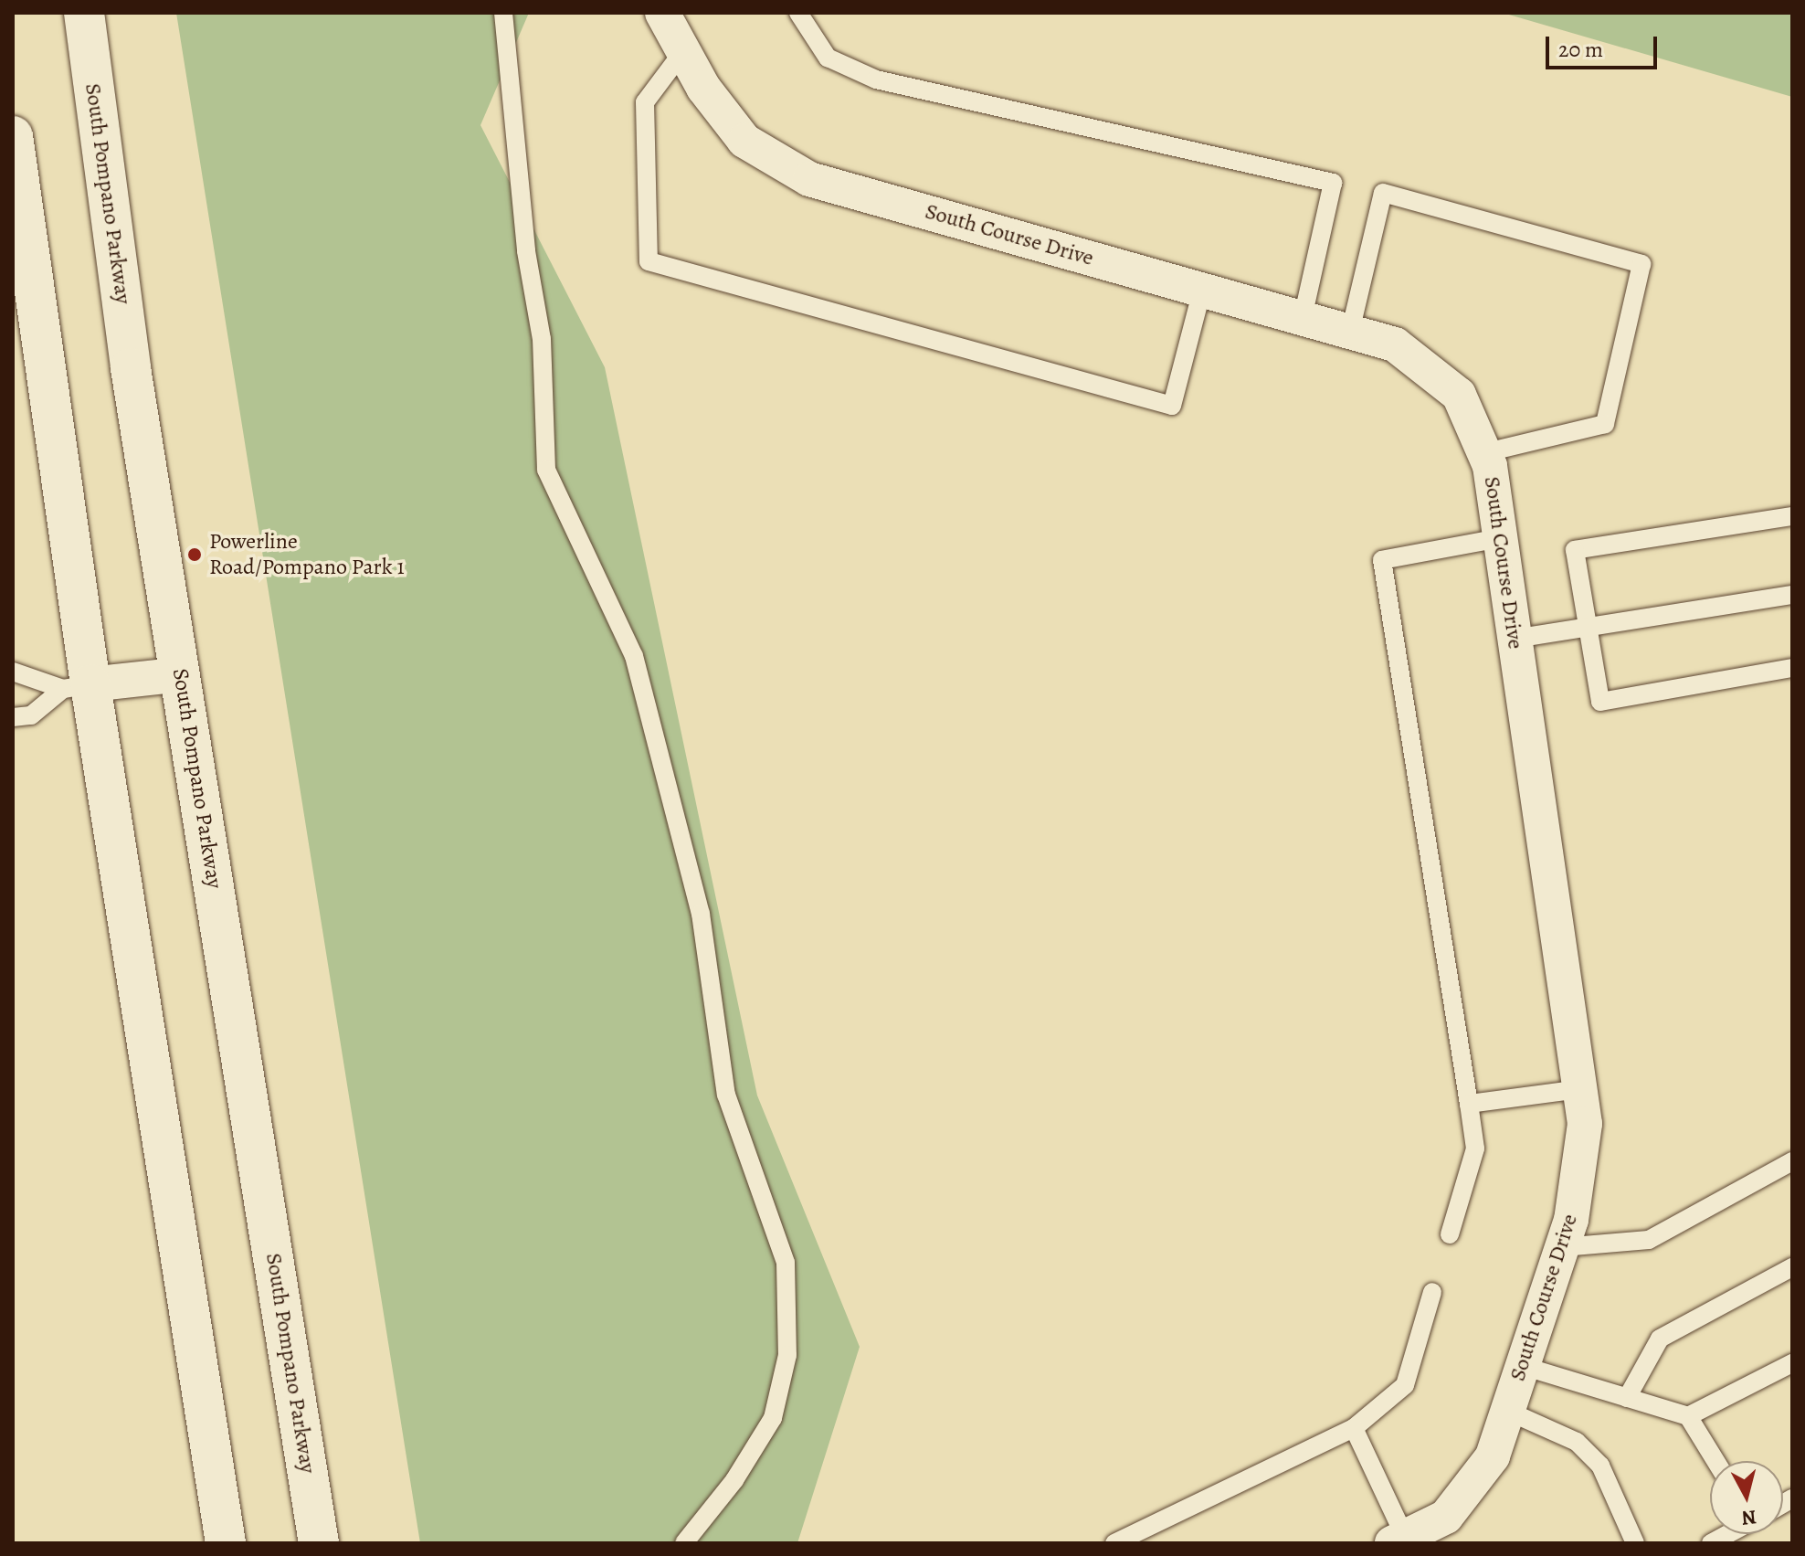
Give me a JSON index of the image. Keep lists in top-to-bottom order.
{
  "streets": {
    "main road": ["South Pompano Parkway"],
    "street": ["South Course Drive"]
  },
  "places": ["Powerline Road/Pompano Park 1"],
  "scale_bar": "20 m",
  "north": "bottom"
}
